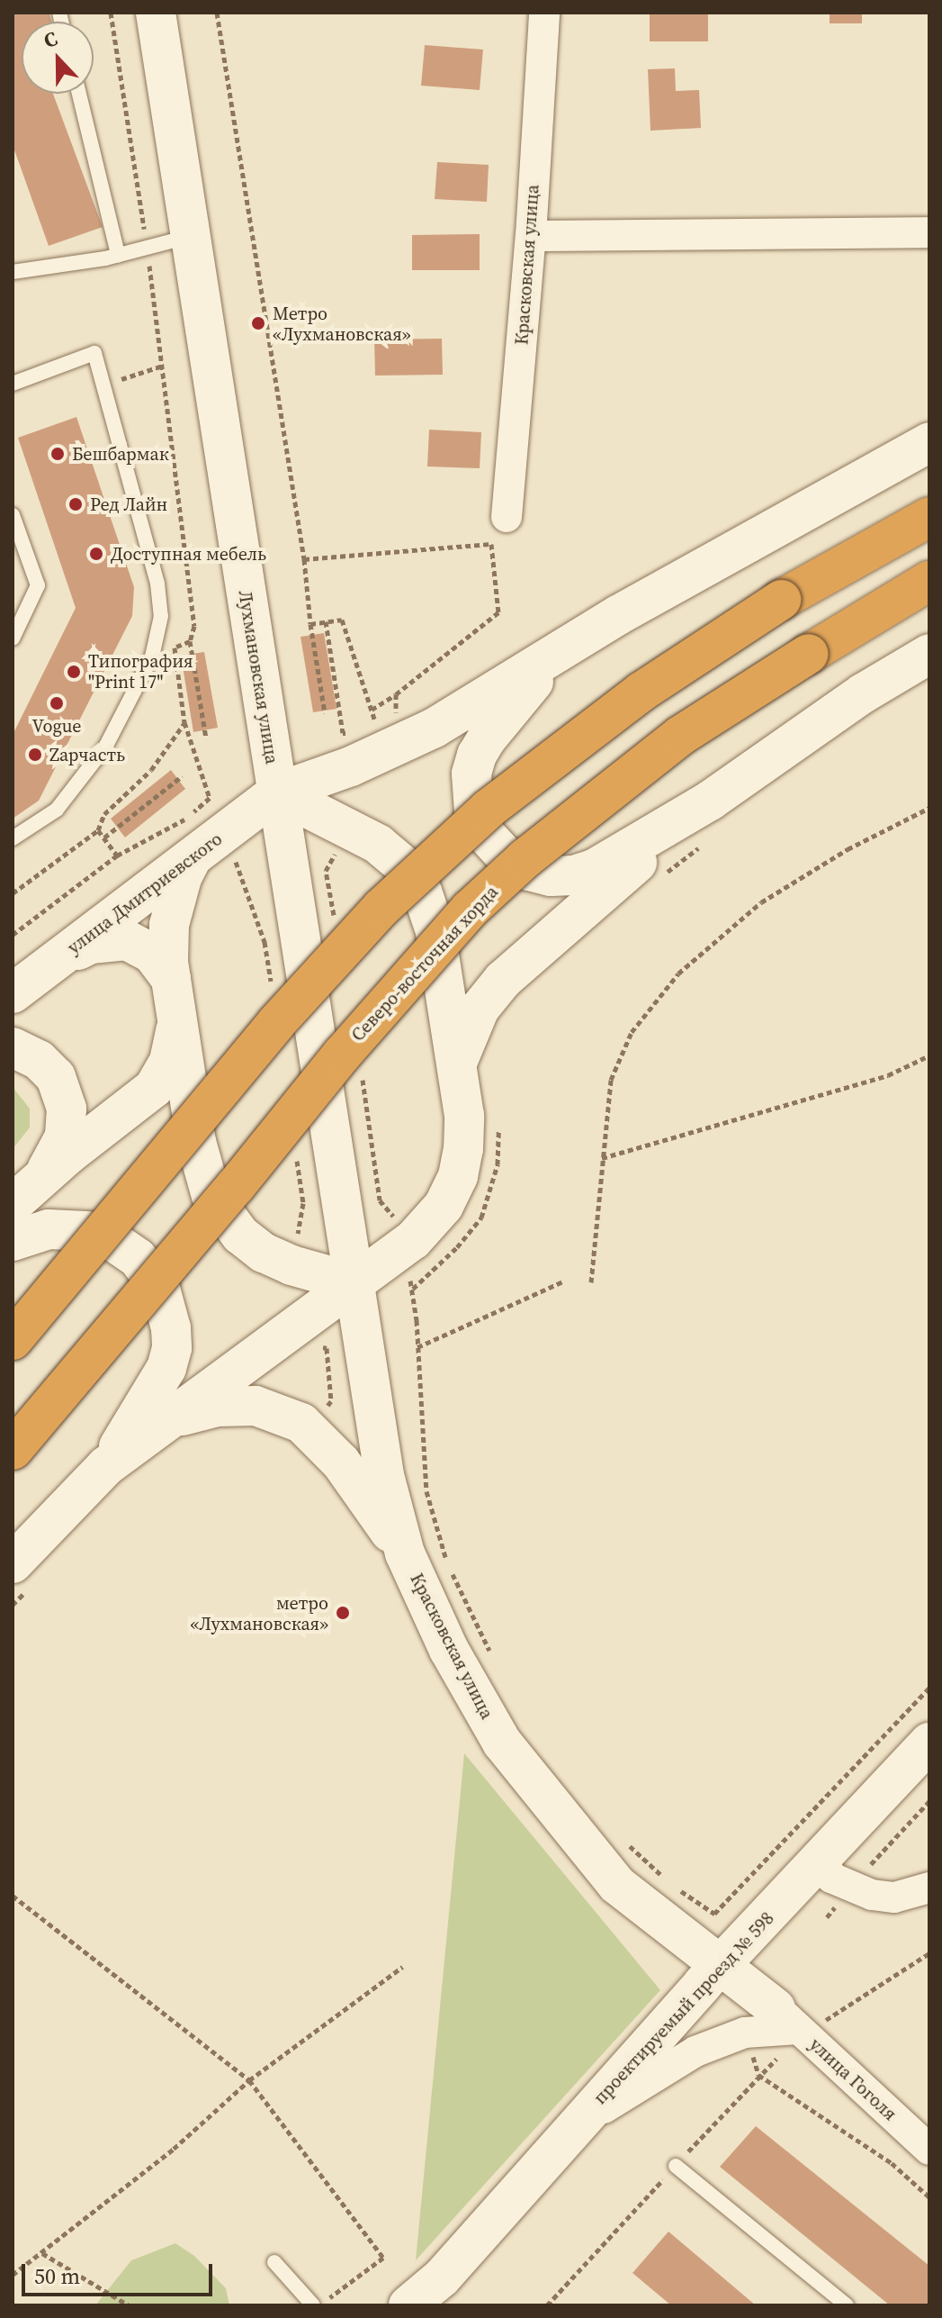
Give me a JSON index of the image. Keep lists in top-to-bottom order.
{
  "streets": {
    "highway": ["Северо-восточная хорда"],
    "street": [
      "Красковская улица",
      "Лухмановская улица",
      "улица Дмитриевского",
      "проектируемый проезд № 598",
      "улица Гоголя"
    ]
  },
  "crossings": [
    ["Красковская улица", "Лухмановская улица"],
    ["Красковская улица", "проектируемый проезд № 598"],
    ["Красковская улица", "улица Гоголя"],
    ["Лухмановская улица", "улица Дмитриевского"]
  ],
  "places": [
    "Метро «Лухмановская»",
    "Бешбармак",
    "Ред Лайн",
    "Доступная мебель",
    "Типография \"Print 17\"",
    "Vogue",
    "Zapчасть",
    "метро «Лухмановская»"
  ],
  "scale_bar": "50 m",
  "north": "top"
}
